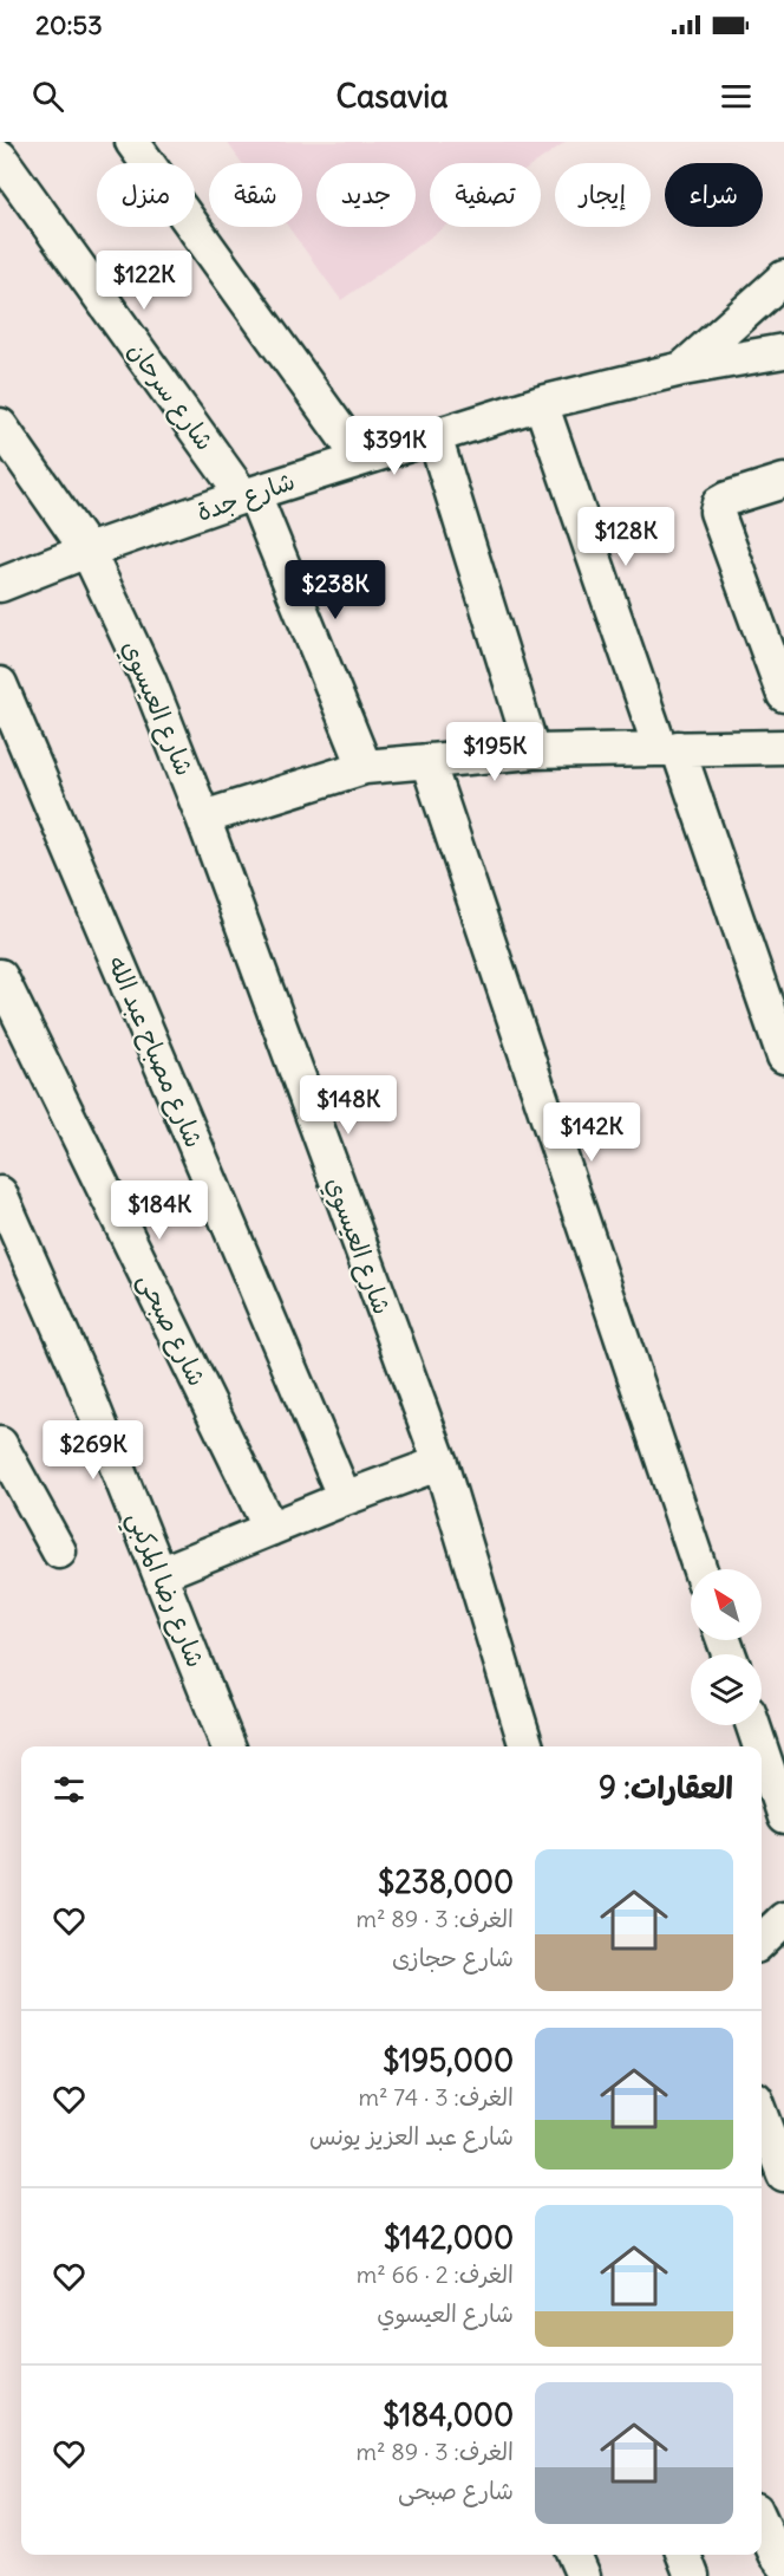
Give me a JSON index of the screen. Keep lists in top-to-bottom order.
{
  "streets": {
    "street": [
      "شارع سرحان",
      "شارع جدة",
      "شارع العيسوي",
      "شارع مصباح عبد الله",
      "شارع صبحى",
      "شارع رضا المركبي"
    ]
  },
  "crossings": [
    ["شارع سرحان", "شارع جدة"],
    ["شارع جدة", "شارع العيسوي"]
  ],
  "north": "top left",
  "page": {
    "status": "20:53",
    "header": "Casavia",
    "chip": [
      "شراء",
      "إيجار",
      "تصفية",
      "جديد",
      "شقة",
      "منزل"
    ],
    "price": [
      "$122K",
      "$391K",
      "$128K",
      "$238K",
      "$195K",
      "$148K",
      "$142K",
      "$184K",
      "$269K"
    ],
    "heading": "العقارات: 9",
    "list": [
      {
        "name": "$238,000",
        "note": "الغرف: 3 · 89 m² · شارع حجازى"
      },
      {
        "name": "$195,000",
        "note": "الغرف: 3 · 74 m² · شارع عبد العزيز يونس"
      },
      {
        "name": "$142,000",
        "note": "الغرف: 2 · 66 m² · شارع العيسوي"
      },
      {
        "name": "$184,000",
        "note": "الغرف: 3 · 89 m² · شارع صبحى"
      }
    ]
  }
}
